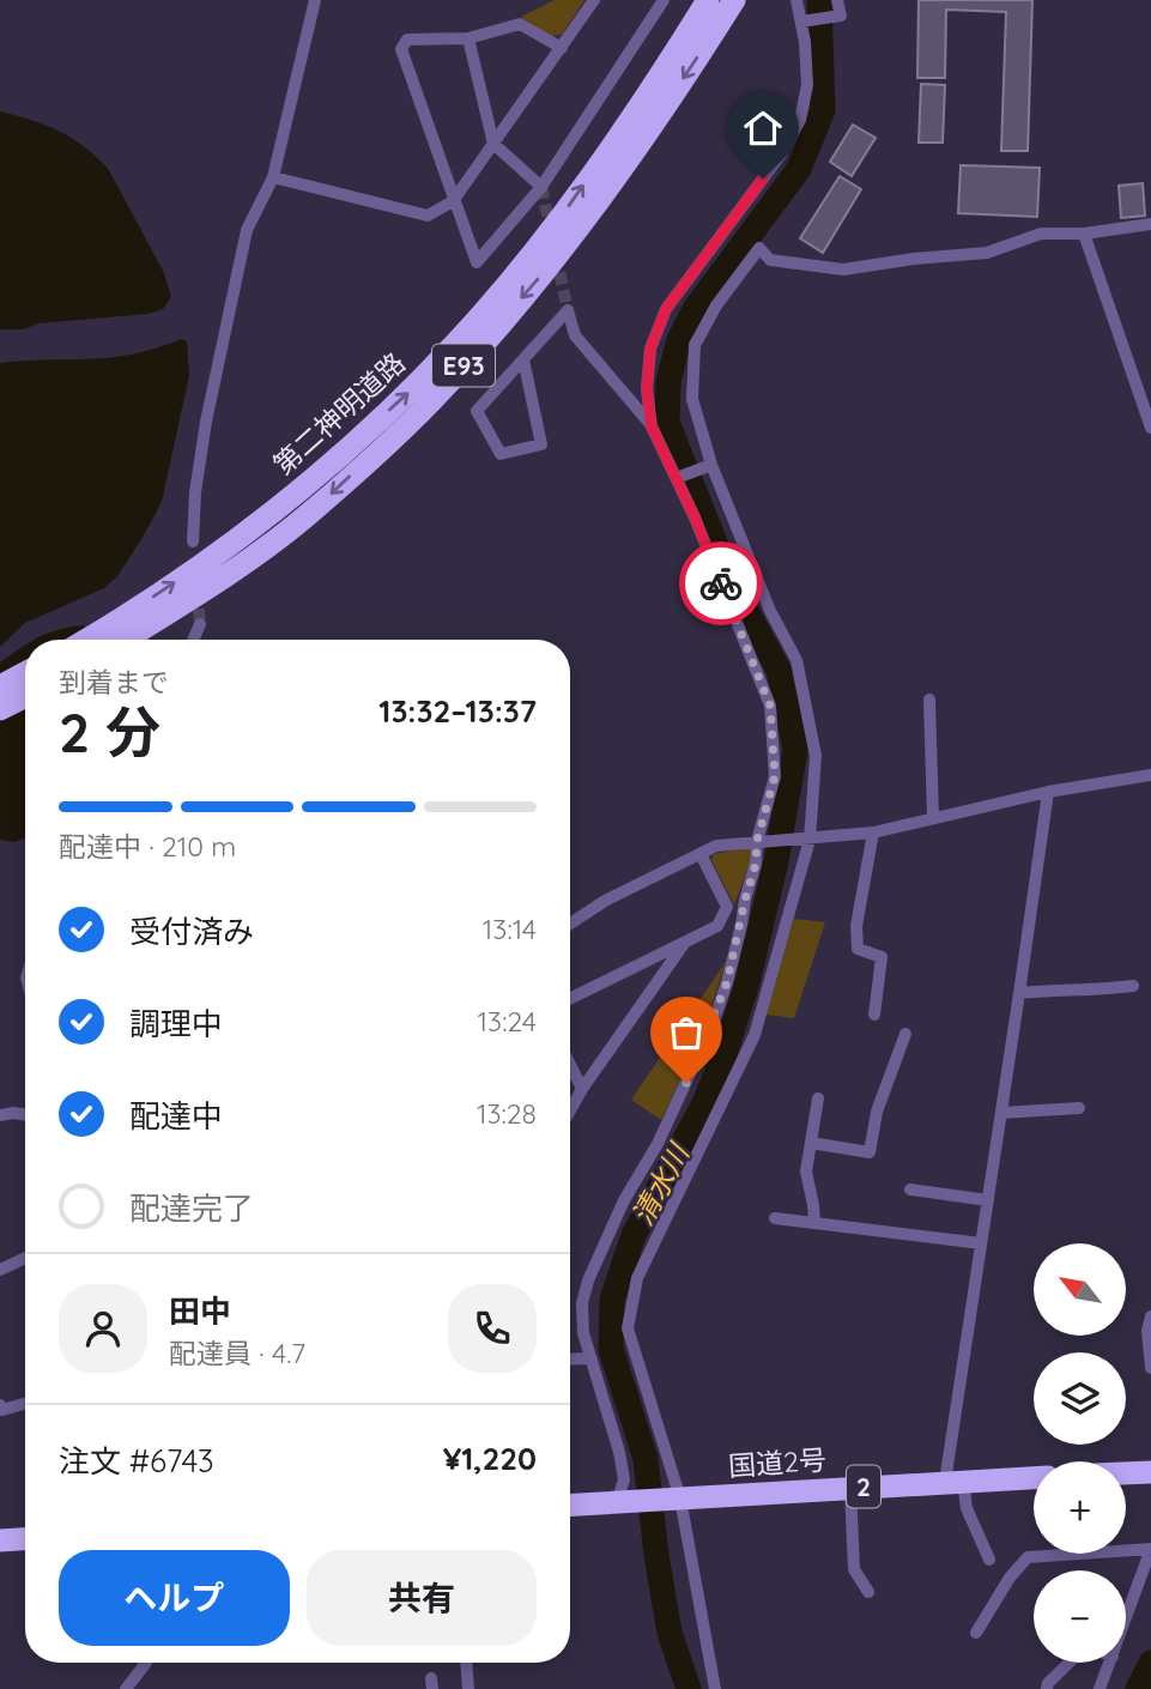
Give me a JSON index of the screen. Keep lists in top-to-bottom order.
{
  "streets": {
    "highway": [
      "E93",
      "第二神明道路",
      "国道2号",
      "2"
    ]
  },
  "water": ["清水川"],
  "north": "top left",
  "page": {
    "heading": ["2 分", "到着まで", "13:32–13:37"],
    "panel": [
      "田中",
      "配達員 · 4.7",
      "注文 #6743",
      "¥1,220"
    ],
    "bar": "配達中 · 210 m",
    "list": [
      ["受付済み", "13:14"],
      ["調理中", "13:24"],
      ["配達中", "13:28"],
      "配達完了"
    ],
    "map_buttons": ["+", "−"],
    "buttons": ["ヘルプ", "共有"]
  }
}
